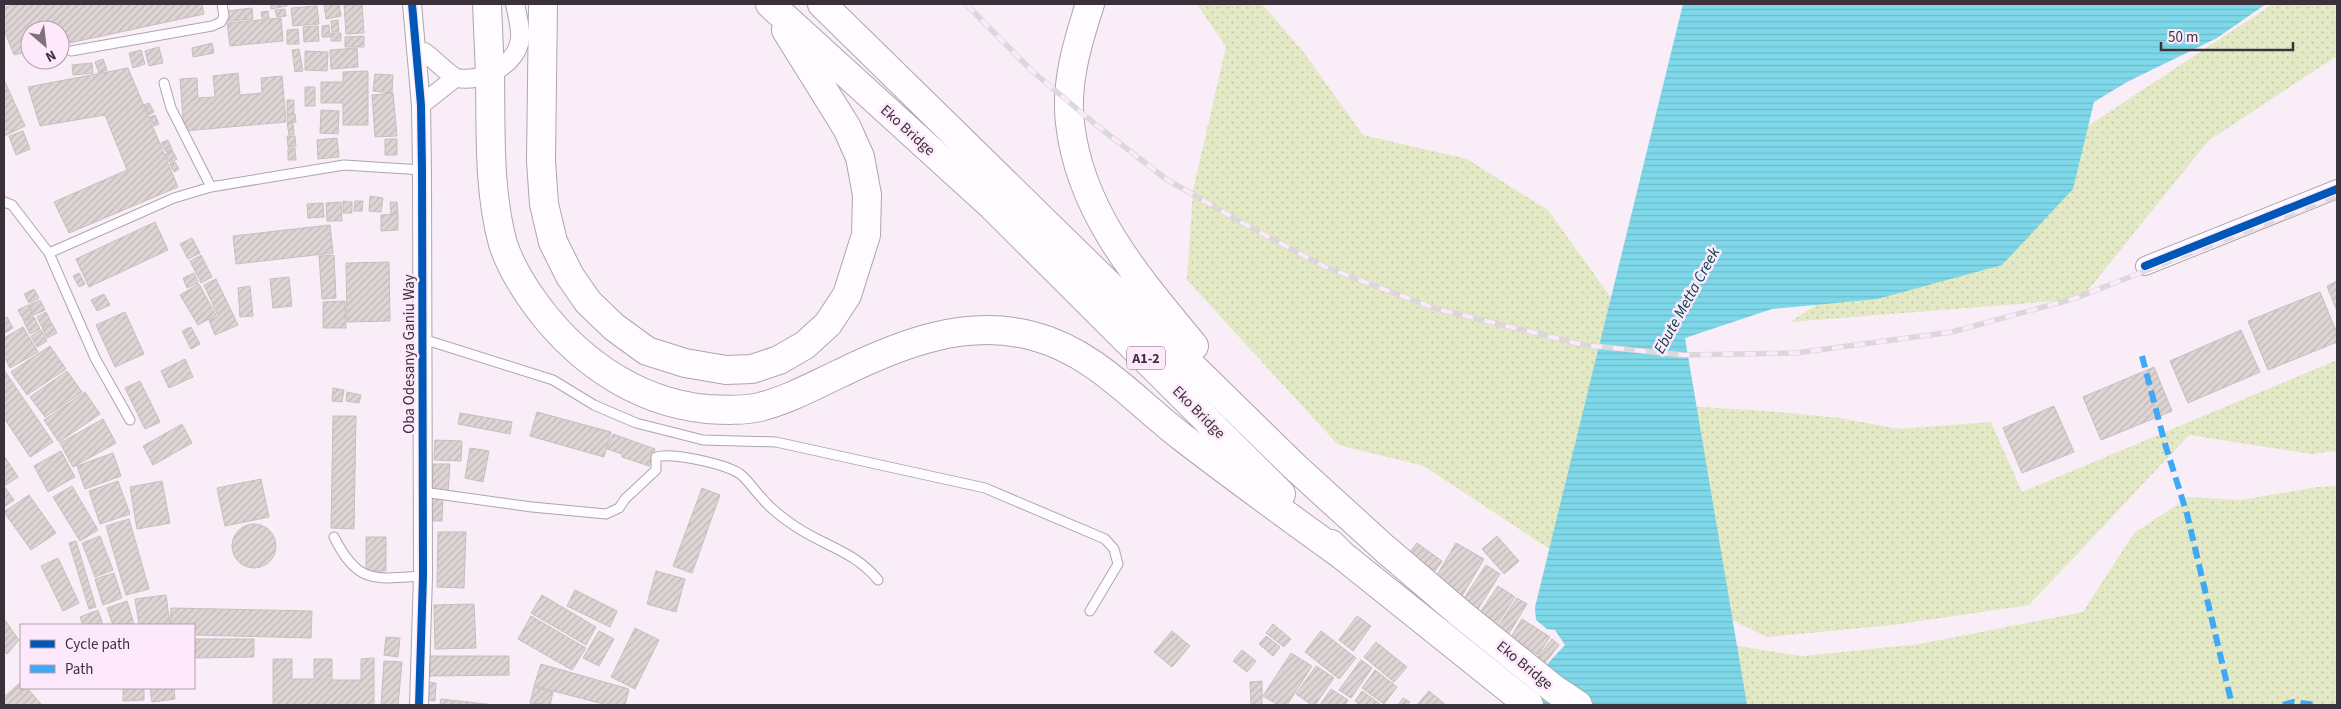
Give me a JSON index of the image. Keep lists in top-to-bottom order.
{
  "streets": {
    "main road": ["Eko Bridge", "A1-2"],
    "street": ["Oba Odesanya Ganiu Way"]
  },
  "water": ["Ebute Metta Creek"],
  "legend": ["Cycle path", "Path"],
  "scale_bar": "50 m",
  "north": "bottom right"
}
